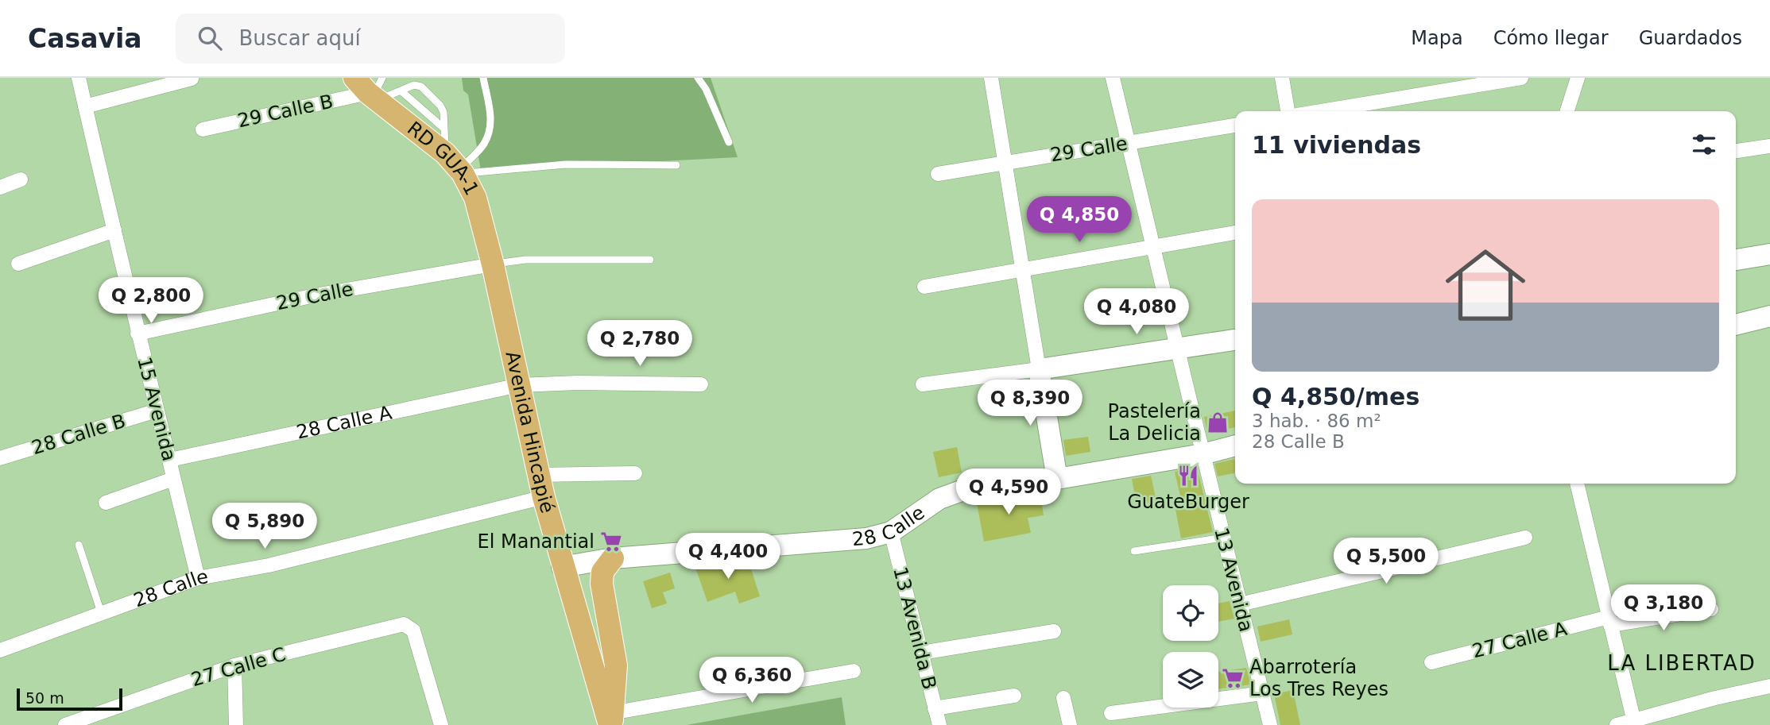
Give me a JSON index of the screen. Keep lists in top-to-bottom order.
{
  "streets": {
    "main road": ["RD GUA-1", "Avenida Hincapié", "28 Calle"],
    "street": [
      "29 Calle B",
      "29 Calle",
      "15 Avenida",
      "28 Calle A",
      "28 Calle B",
      "13 Avenida",
      "13 Avenida B",
      "27 Calle A",
      "27 Calle C"
    ]
  },
  "crossings": [
    ["29 Calle B", "RD GUA-1"],
    ["29 Calle", "RD GUA-1"],
    ["29 Calle", "15 Avenida"],
    ["29 Calle", "Avenida Hincapié"],
    ["29 Calle", "13 Avenida"],
    ["RD GUA-1", "Avenida Hincapié"],
    ["15 Avenida", "28 Calle A"],
    ["15 Avenida", "28 Calle B"],
    ["15 Avenida", "28 Calle"],
    ["28 Calle A", "Avenida Hincapié"],
    ["Avenida Hincapié", "28 Calle"],
    ["28 Calle", "13 Avenida"],
    ["28 Calle", "13 Avenida B"]
  ],
  "districts": ["LA LIBERTAD"],
  "places": {
    "shop": ["Pastelería La Delicia"],
    "restaurant": ["GuateBurger"],
    "supermarket": ["El Manantial", "Abarrotería Los Tres Reyes"]
  },
  "scale_bar": "50 m",
  "page": {
    "header": "Casavia",
    "search": "Buscar aquí",
    "nav": ["Mapa", "Cómo llegar", "Guardados"],
    "heading": "11 viviendas",
    "list": [
      {
        "name": "Q 4,850/mes",
        "note": "3 hab. · 86 m² · 28 Calle B"
      }
    ],
    "price": [
      "Q 4,850",
      "Q 2,800",
      "Q 4,080",
      "Q 2,780",
      "Q 8,390",
      "Q 4,590",
      "Q 5,890",
      "Q 4,400",
      "Q 5,500",
      "Q 3,180",
      "Q 6,360"
    ],
    "scale": "50 m"
  }
}
